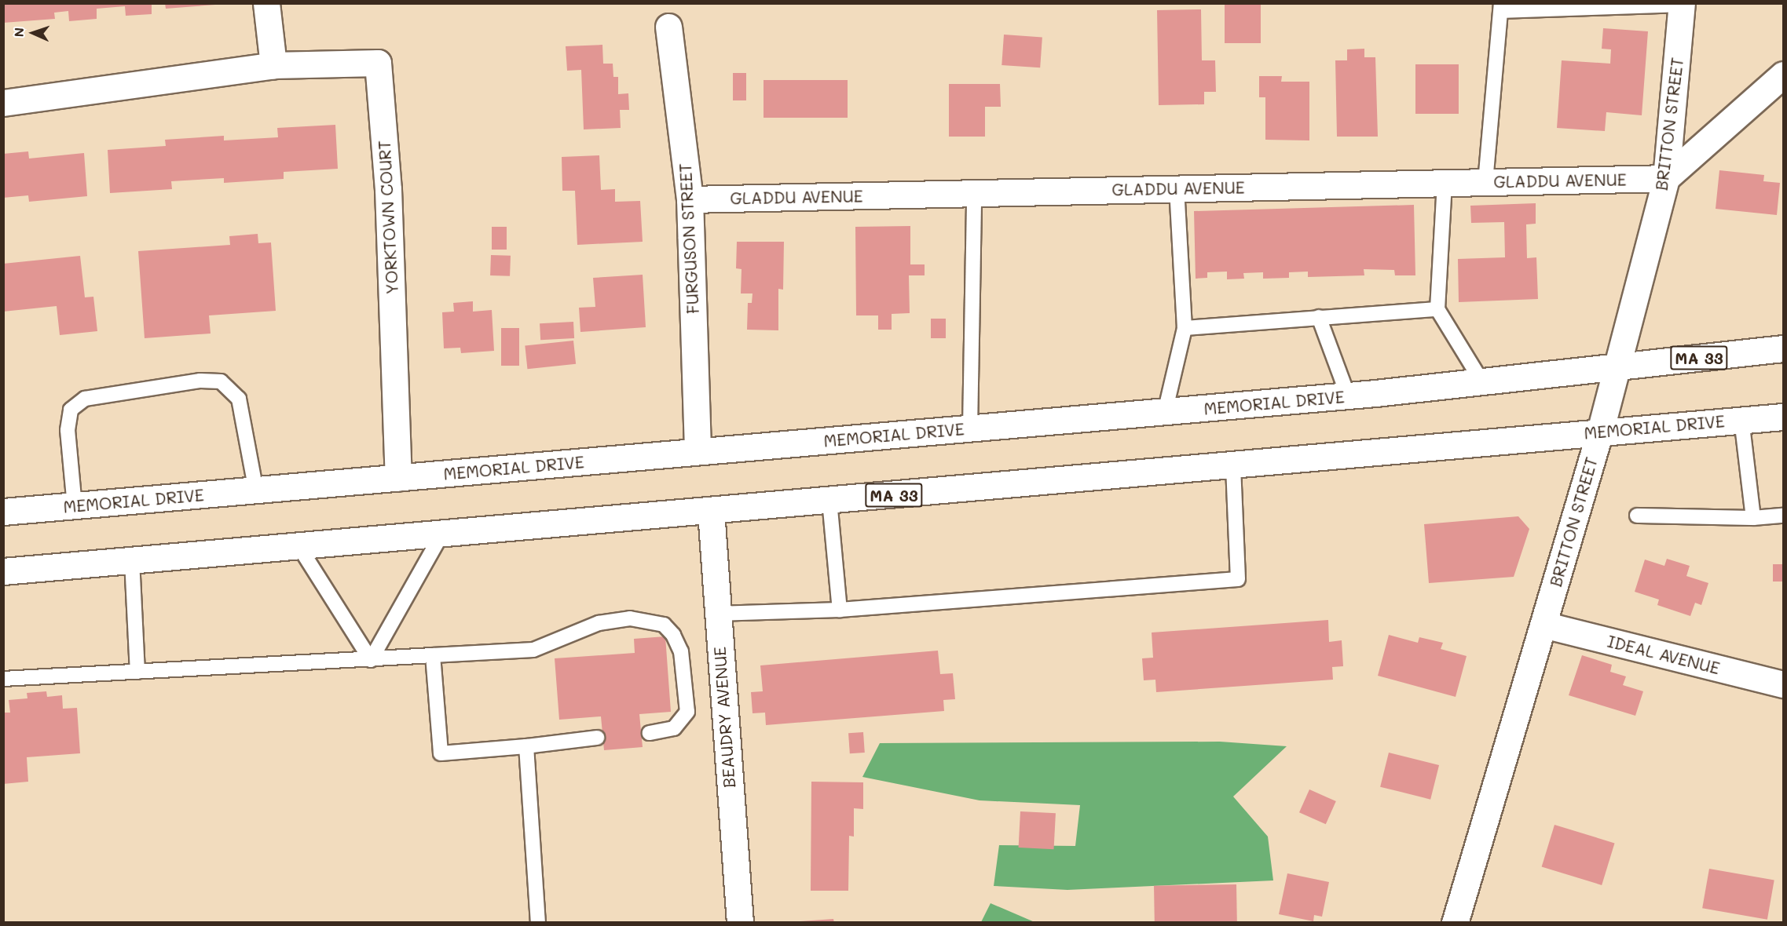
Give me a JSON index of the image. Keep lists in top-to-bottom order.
{
  "streets": {
    "street": [
      "BRITTON STREET",
      "GLADDU AVENUE",
      "YORKTOWN COURT",
      "FURGUSON STREET",
      "MA 33",
      "MEMORIAL DRIVE",
      "IDEAL AVENUE",
      "BEAUDRY AVENUE"
    ]
  },
  "crossings": [
    ["BRITTON STREET", "GLADDU AVENUE"],
    ["BRITTON STREET", "MEMORIAL DRIVE"],
    ["BRITTON STREET", "IDEAL AVENUE"],
    ["GLADDU AVENUE", "FURGUSON STREET"],
    ["YORKTOWN COURT", "MEMORIAL DRIVE"],
    ["FURGUSON STREET", "MEMORIAL DRIVE"],
    ["MEMORIAL DRIVE", "BEAUDRY AVENUE"]
  ],
  "north": "left"
}
